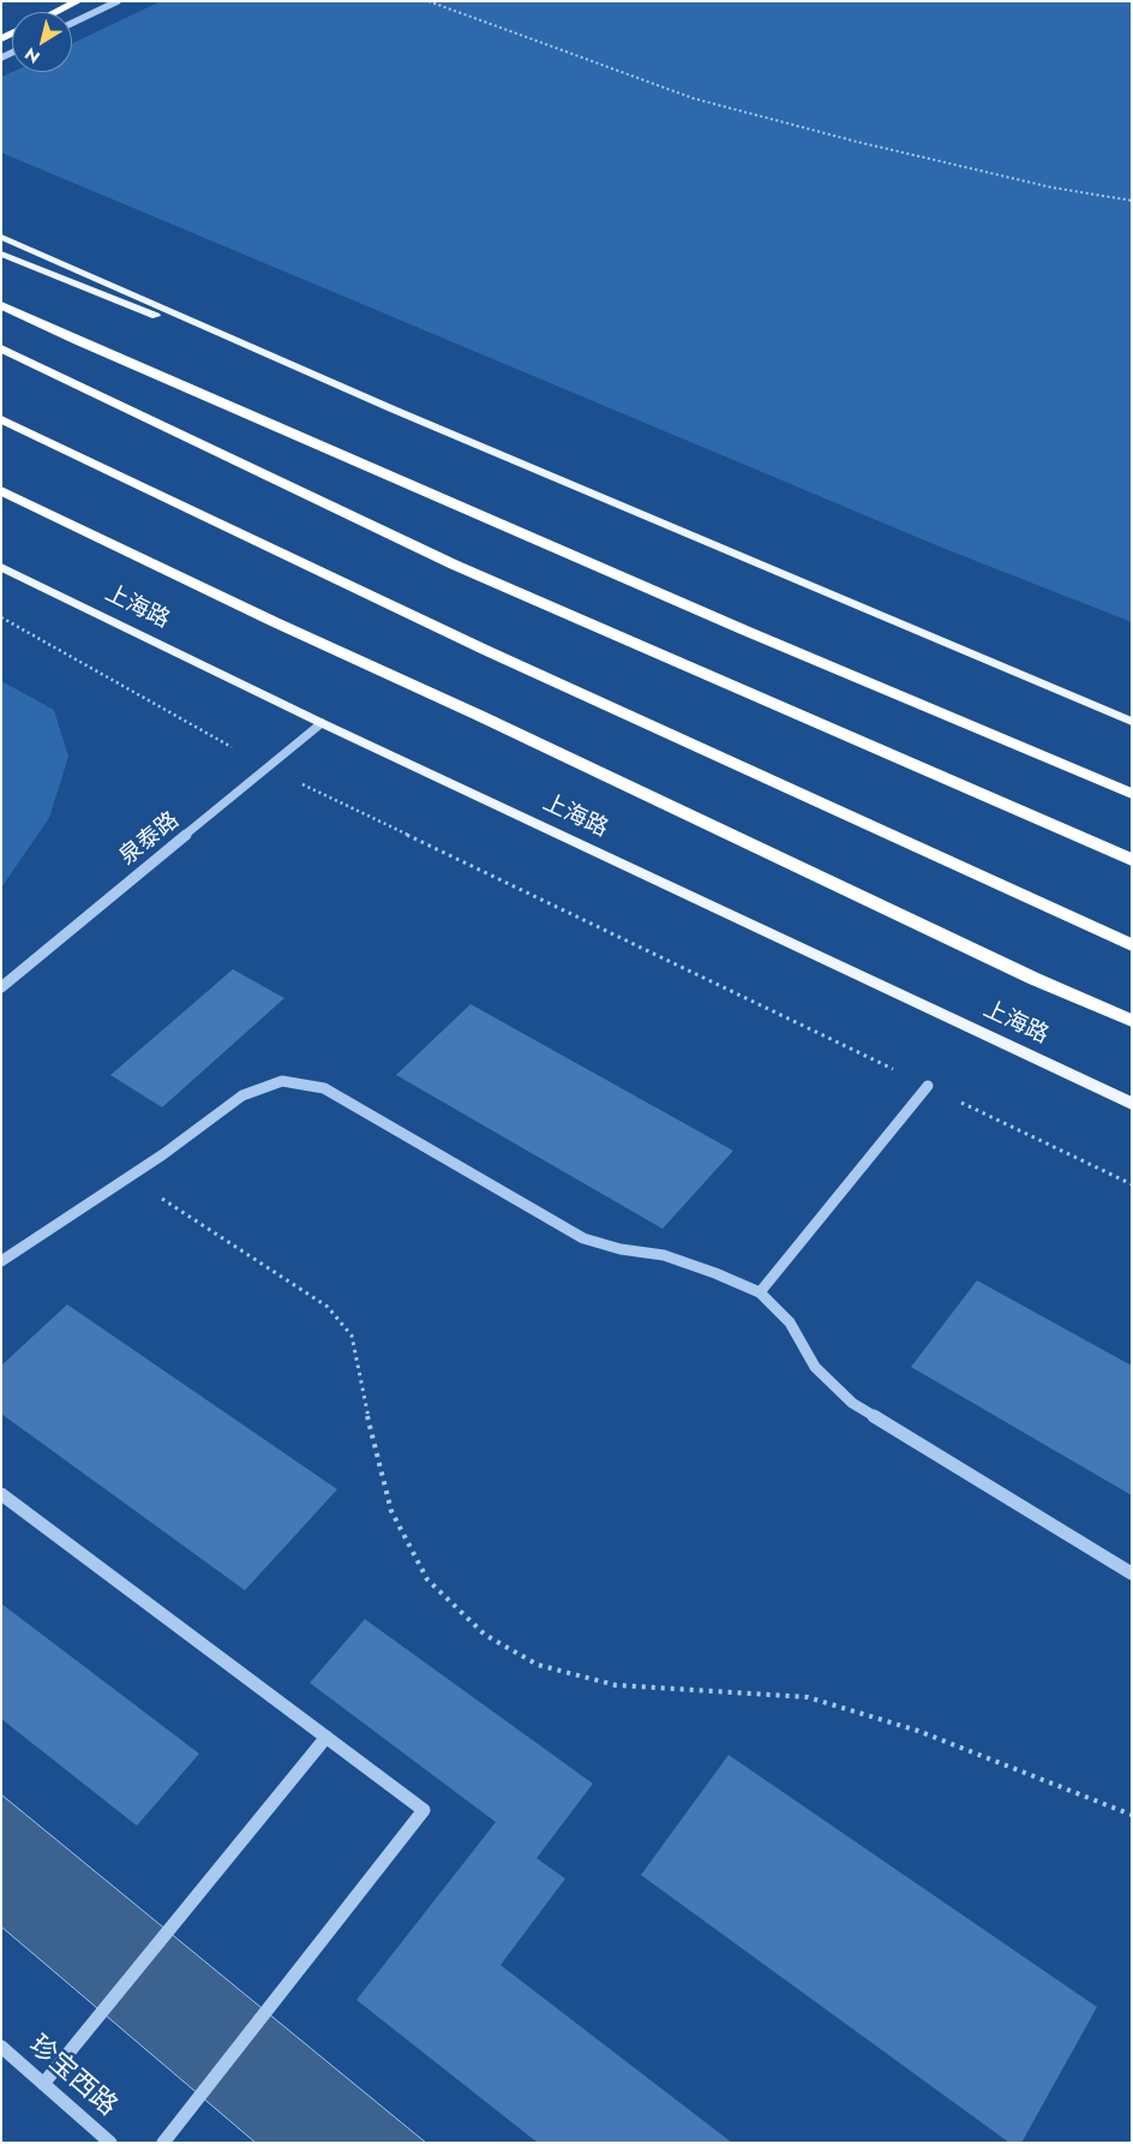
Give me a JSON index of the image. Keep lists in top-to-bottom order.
{
  "streets": {
    "main road": ["上海路"],
    "street": ["泉泰路", "珍宝西路"]
  },
  "crossings": [
    ["上海路", "泉泰路"]
  ],
  "north": "bottom left"
}
